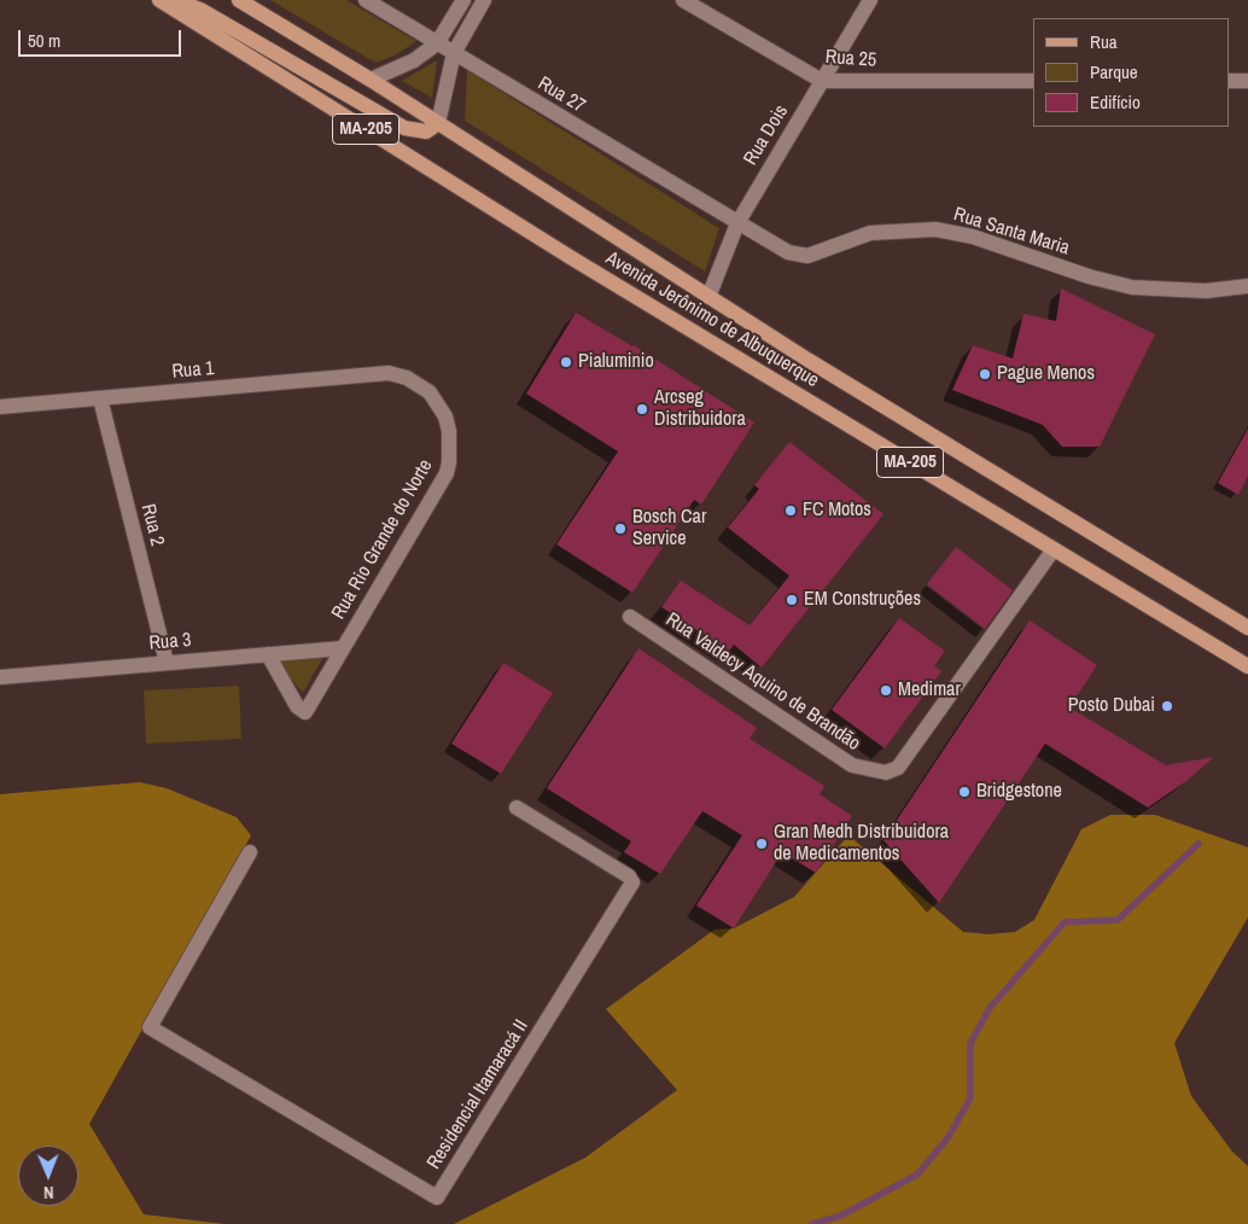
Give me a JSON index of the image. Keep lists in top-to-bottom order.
{
  "streets": {
    "main road": ["MA-205", "Avenida Jerônimo de Albuquerque"],
    "street": [
      "Rua 25",
      "Rua 27",
      "Rua Dois",
      "Rua Santa Maria",
      "Rua 1",
      "Rua 2",
      "Rua Rio Grande do Norte",
      "Rua 3",
      "Rua Valdecy Aquino de Brandão",
      "Residencial Itamaracá II"
    ]
  },
  "crossings": [
    ["Rua 25", "Rua Dois"],
    ["Rua 27", "Rua Dois"],
    ["Rua 27", "Rua Santa Maria"],
    ["Rua Dois", "Rua Santa Maria"],
    ["Rua Dois", "Avenida Jerônimo de Albuquerque"],
    ["Avenida Jerônimo de Albuquerque", "Rua Valdecy Aquino de Brandão"],
    ["Rua 1", "Rua 2"],
    ["Rua 1", "Rua Rio Grande do Norte"],
    ["Rua 2", "Rua 3"],
    ["Rua Rio Grande do Norte", "Rua 3"]
  ],
  "places": [
    "Pialuminio",
    "Pague Menos",
    "Arcseg Distribuidora",
    "FC Motos",
    "Bosch Car Service",
    "EM Construções",
    "Medimar",
    "Posto Dubai",
    "Bridgestone",
    "Gran Medh Distribuidora de Medicamentos"
  ],
  "legend": ["Rua", "Parque", "Edifício"],
  "scale_bar": "50 m",
  "north": "bottom"
}
